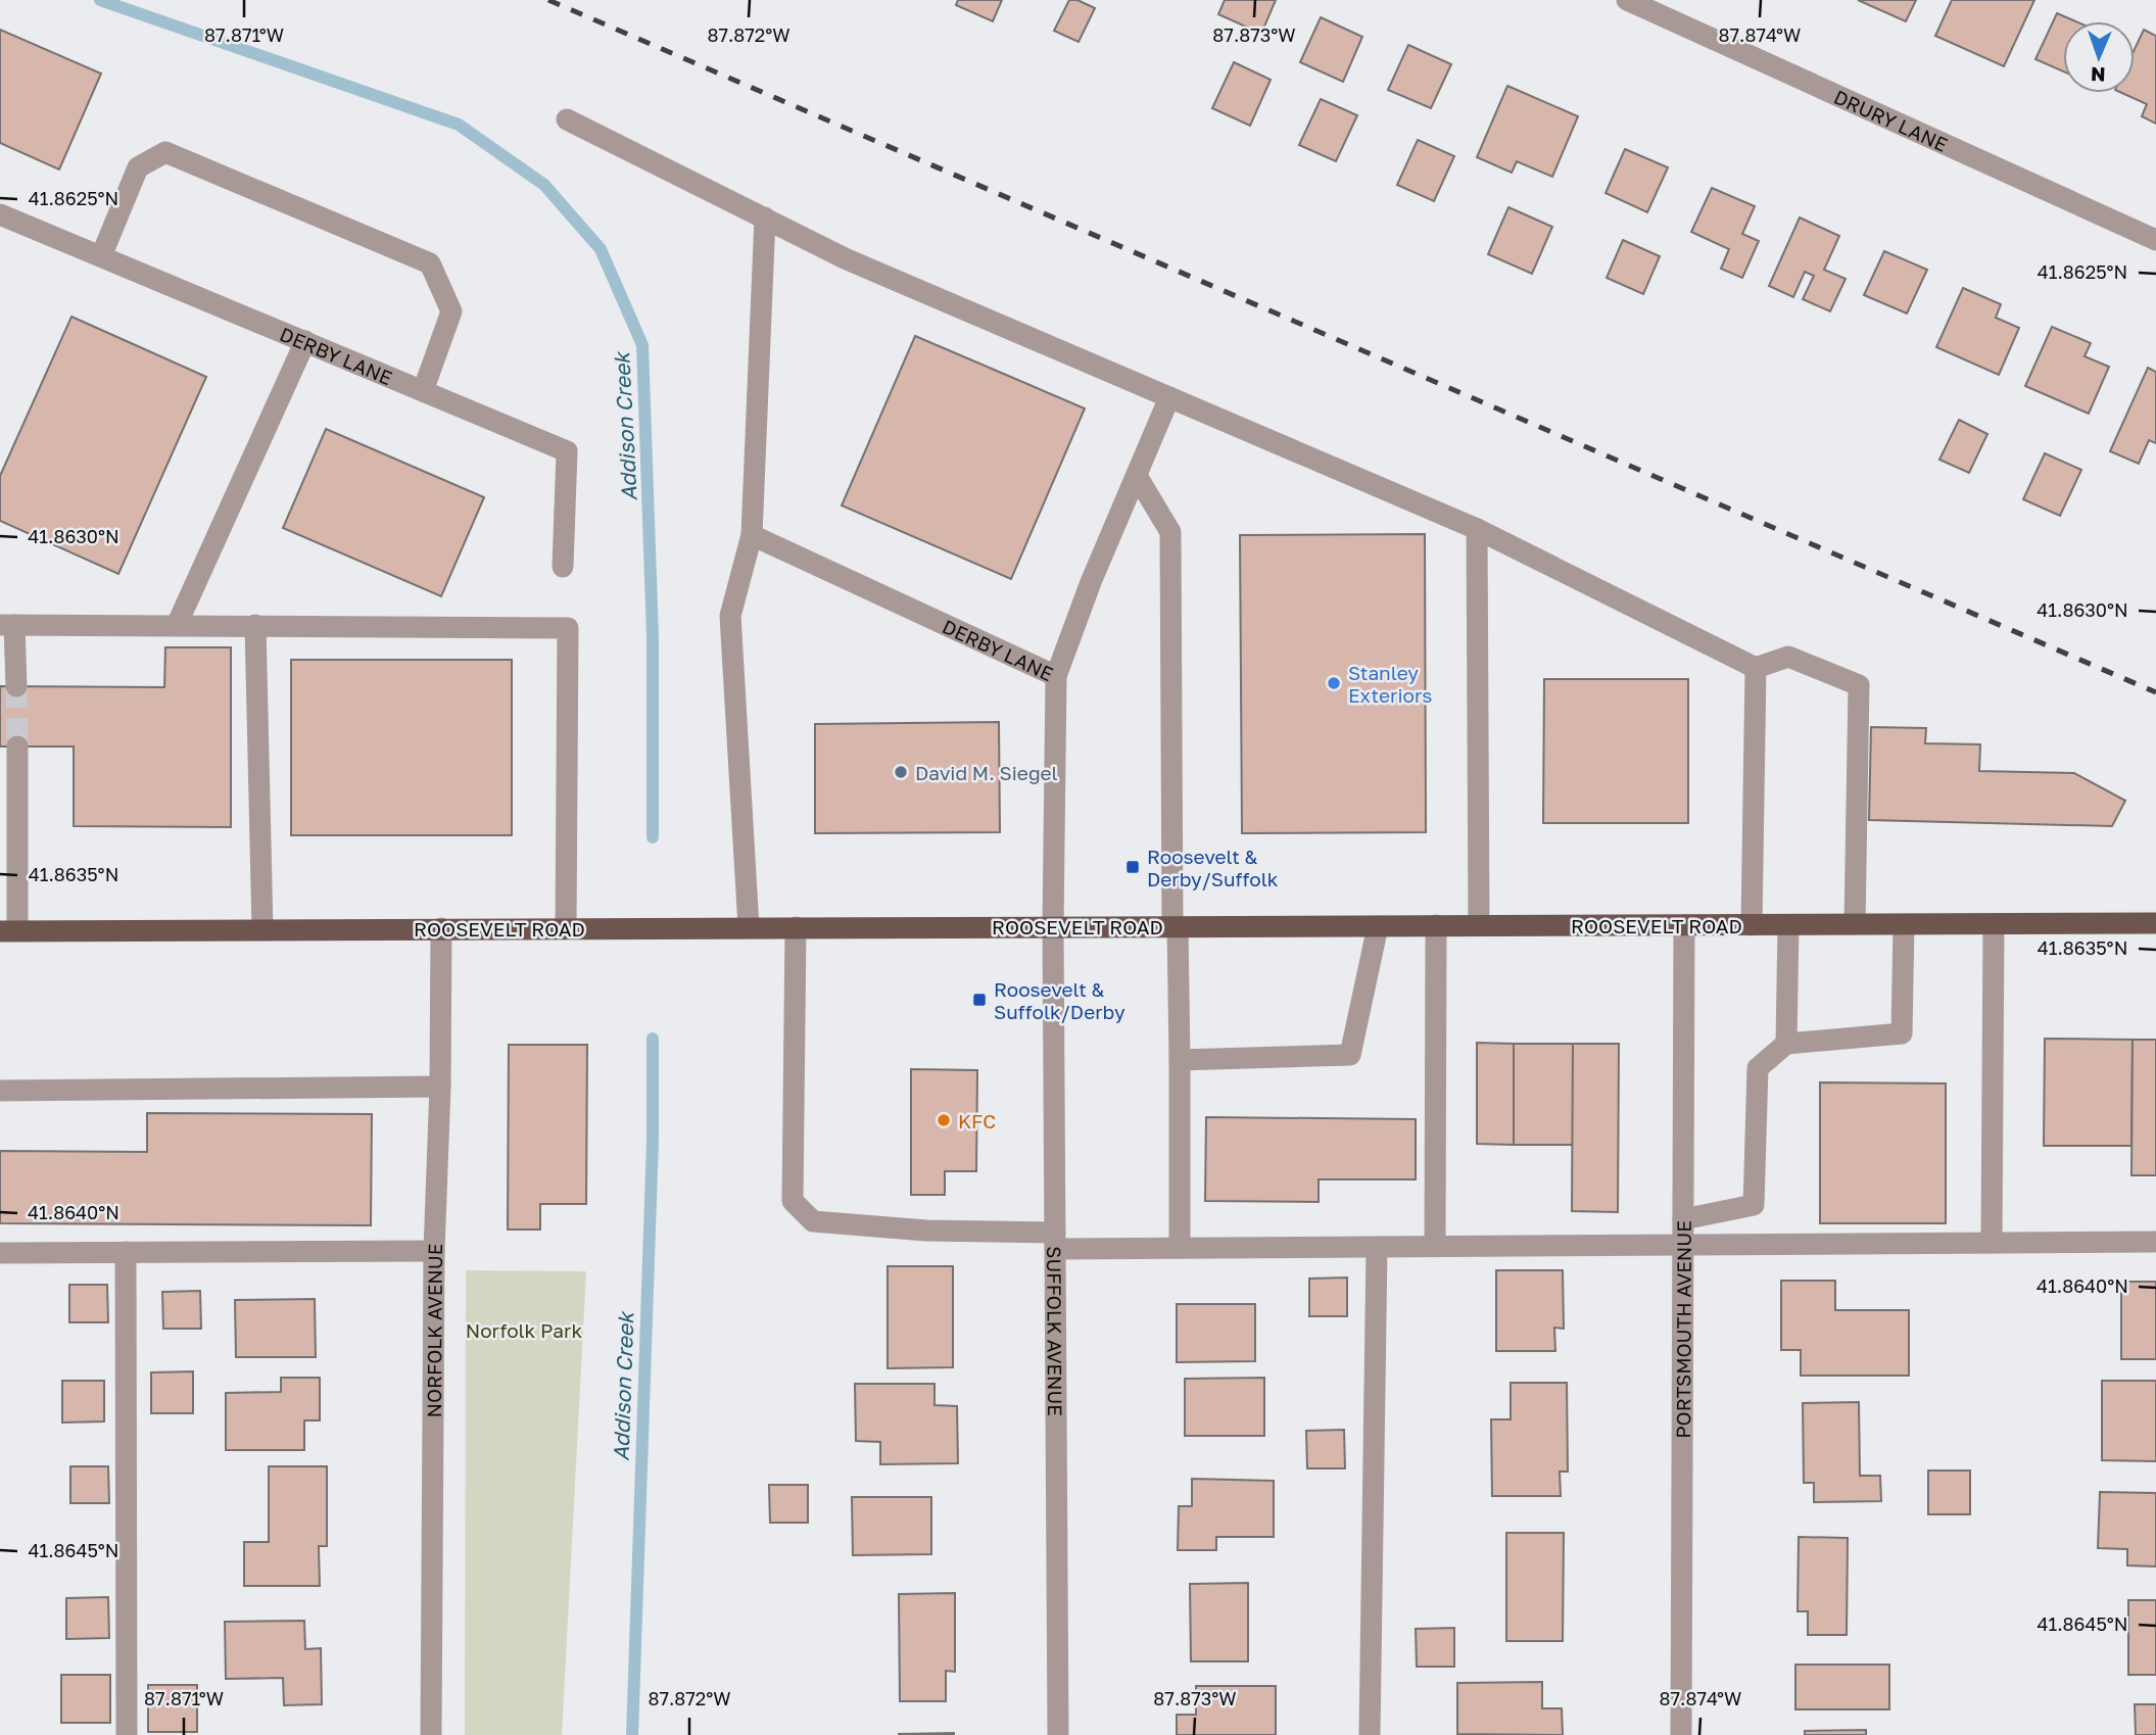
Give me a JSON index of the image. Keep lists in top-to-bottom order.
{
  "streets": {
    "main road": ["ROOSEVELT ROAD"],
    "street": [
      "DRURY LANE",
      "DERBY LANE",
      "PORTSMOUTH AVENUE",
      "SUFFOLK AVENUE",
      "NORFOLK AVENUE"
    ]
  },
  "crossings": [
    ["DERBY LANE", "ROOSEVELT ROAD"],
    ["DERBY LANE", "SUFFOLK AVENUE"],
    ["ROOSEVELT ROAD", "PORTSMOUTH AVENUE"],
    ["ROOSEVELT ROAD", "SUFFOLK AVENUE"],
    ["ROOSEVELT ROAD", "NORFOLK AVENUE"]
  ],
  "water": ["Addison Creek"],
  "parks": ["Norfolk Park"],
  "places": {
    "other": ["Stanley Exteriors", "David M. Siegel", "KFC"],
    "transit": ["Roosevelt & Derby/Suffolk", "Roosevelt & Suffolk/Derby"]
  },
  "north": "bottom",
  "coordinates": [
    "87.871°W",
    "87.872°W",
    "87.873°W",
    "87.874°W",
    "41.8625°N",
    "41.8630°N",
    "41.8635°N",
    "41.8640°N",
    "41.8645°N"
  ]
}
